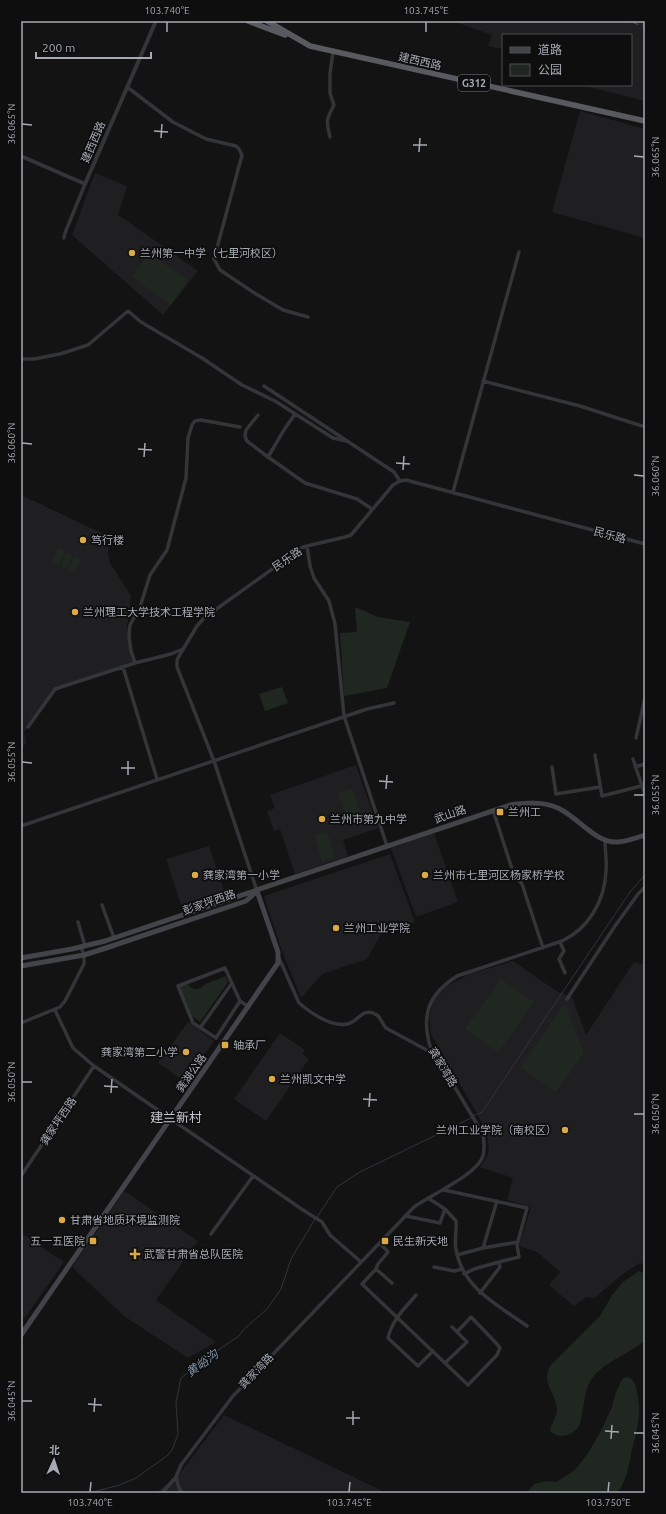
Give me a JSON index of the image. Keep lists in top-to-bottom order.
{
  "streets": {
    "highway": ["建西西路", "G312"],
    "main road": ["武山路", "彭家坪西路", "龚湖公路"],
    "street": ["民乐路", "龚家湾路", "龚家坪西路"]
  },
  "crossings": [
    ["建西西路", "G312"],
    ["民乐路", "武山路"],
    ["民乐路", "彭家坪西路"],
    ["武山路", "彭家坪西路"],
    ["武山路", "龚家湾路"]
  ],
  "districts": ["建兰新村"],
  "water": ["黄峪沟"],
  "places": {
    "other": [
      "兰州第一中学（七里河校区）",
      "笃行楼",
      "兰州理工大学技术工程学院",
      "兰州市第九中学",
      "龚家湾第一小学",
      "兰州市七里河区杨家桥学校",
      "兰州工业学院",
      "龚家湾第二小学",
      "兰州凯文中学",
      "兰州工业学院（南校区）",
      "甘肃省地质环境监测院"
    ],
    "transit": [
      "兰州工",
      "轴承厂",
      "五一五医院",
      "民生新天地"
    ],
    "health": ["武警甘肃省总队医院"]
  },
  "legend": ["道路", "公园"],
  "scale_bar": "200 m",
  "north": "top",
  "coordinates": [
    "103.740°E",
    "103.745°E",
    "36.065°N",
    "36.060°N",
    "36.055°N",
    "36.050°N",
    "36.045°N",
    "103.750°E"
  ]
}
